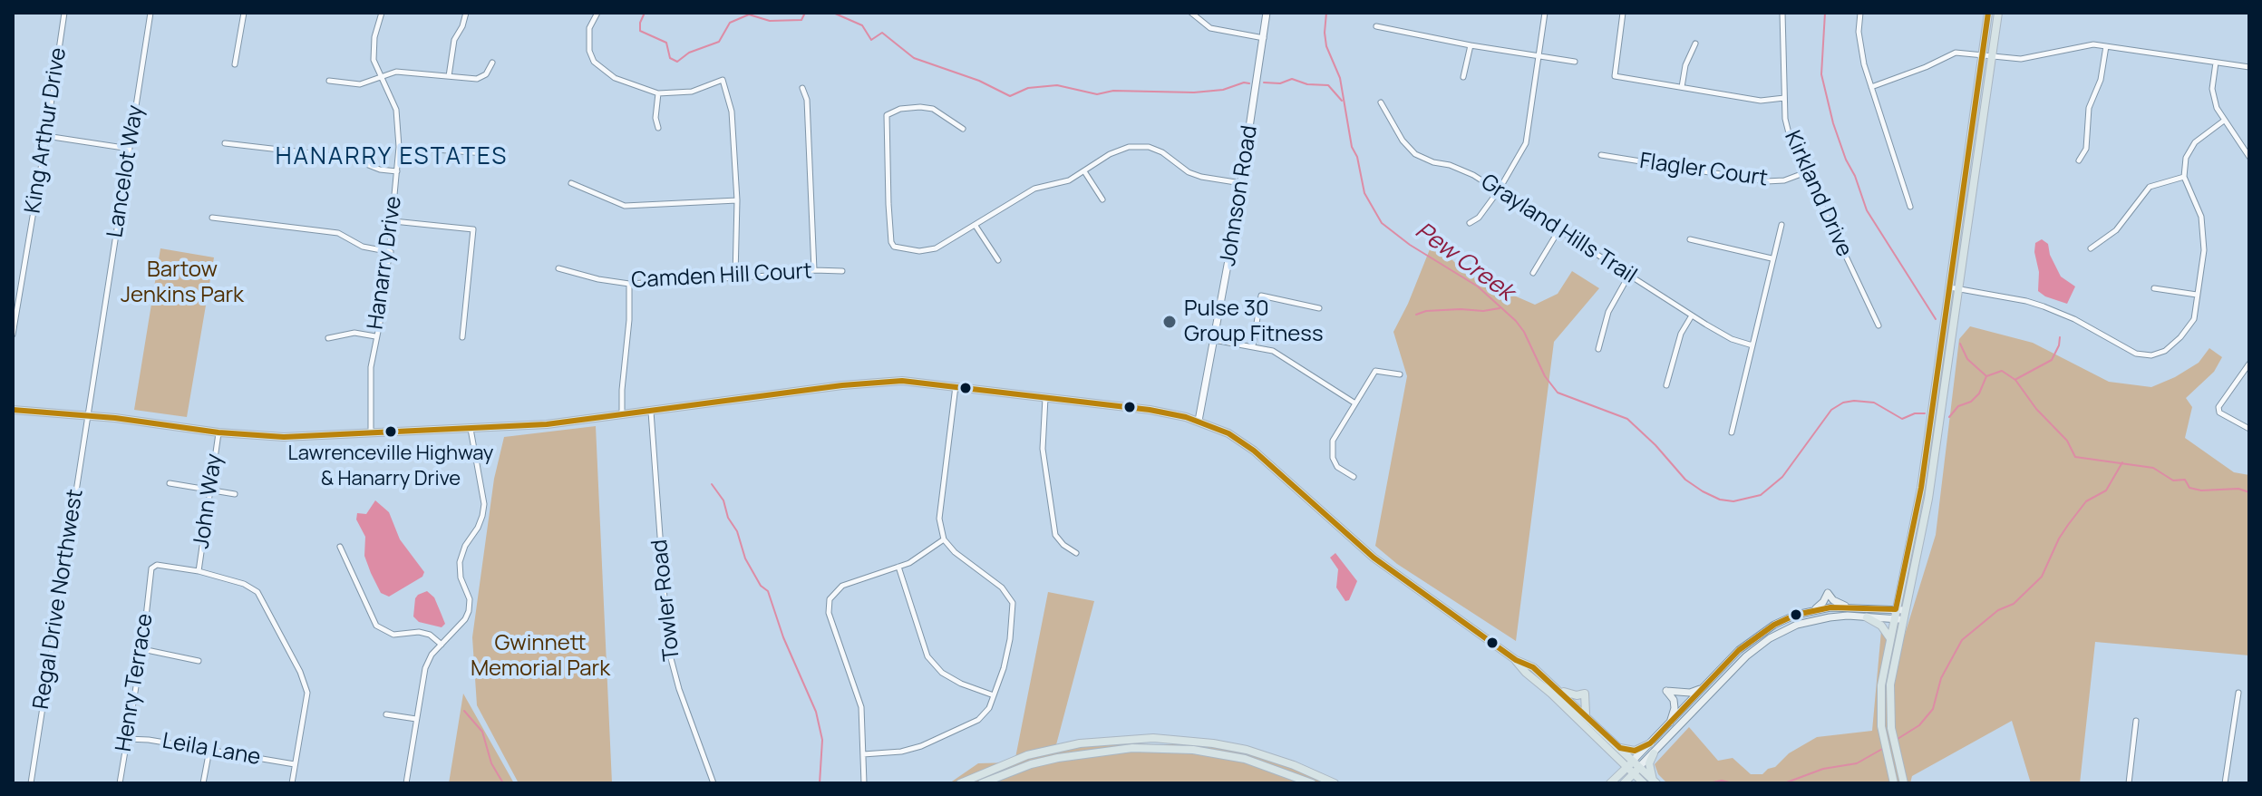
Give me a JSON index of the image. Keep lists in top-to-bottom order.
{
  "streets": {
    "street": [
      "King Arthur Drive",
      "Flagler Court",
      "Lancelot Way",
      "Kirkland Drive",
      "Johnson Road",
      "Grayland Hills Trail",
      "Hanarry Drive",
      "Camden Hill Court",
      "John Way",
      "Regal Drive Northwest",
      "Towler Road",
      "Henry Terrace",
      "Leila Lane"
    ]
  },
  "crossings": [
    ["Flagler Court", "Kirkland Drive"],
    ["Lancelot Way", "Regal Drive Northwest"],
    ["John Way", "Henry Terrace"],
    ["Henry Terrace", "Leila Lane"]
  ],
  "districts": ["HANARRY ESTATES"],
  "water": ["Pew Creek"],
  "parks": ["Bartow Jenkins Park", "Gwinnett Memorial Park"],
  "places": ["Pulse 30 Group Fitness", "Lawrenceville Highway & Hanarry Drive"]
}
